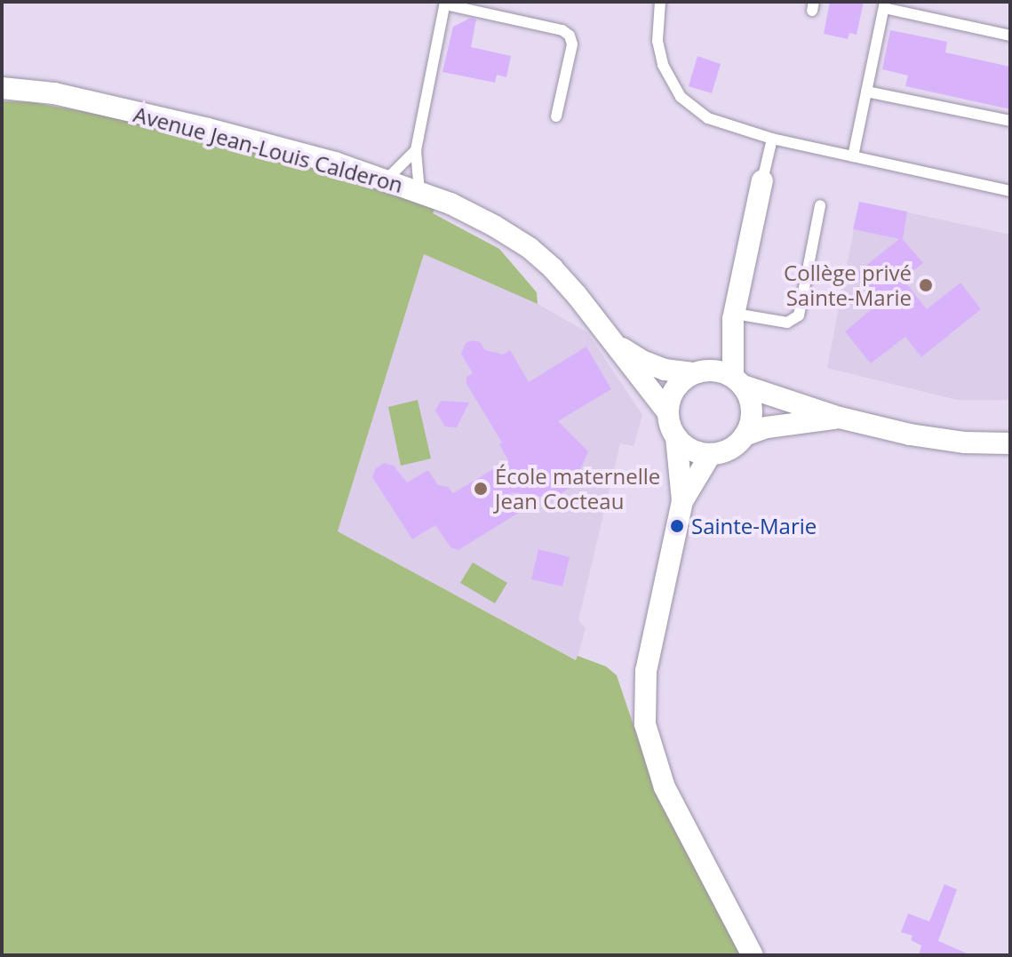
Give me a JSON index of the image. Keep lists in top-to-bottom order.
{
  "streets": {
    "street": ["Avenue Jean-Louis Calderon"]
  },
  "places": ["Collège privé Sainte-Marie", "École maternelle Jean Cocteau", "Sainte-Marie"]
}
